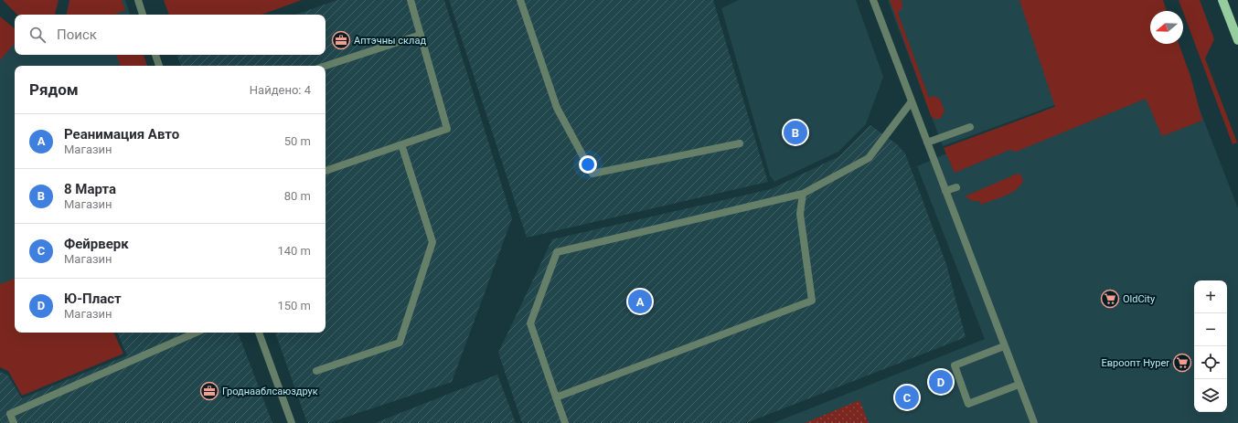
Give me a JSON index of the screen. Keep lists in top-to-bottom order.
{
  "places": {
    "office": ["Аптэчны склад", "Гроднааблсаюздрук"],
    "supermarket": ["OldCity", "Евроопт Hyper"]
  },
  "north": "left",
  "page": {
    "search": "Поиск",
    "heading": ["Рядом", "Найдено: 4"],
    "list": [
      {
        "mark": "A",
        "name": "Реанимация Авто",
        "note": "Магазин",
        "value": "50 m"
      },
      {
        "mark": "B",
        "name": "8 Марта",
        "note": "Магазин",
        "value": "80 m"
      },
      {
        "mark": "C",
        "name": "Фейрверк",
        "note": "Магазин",
        "value": "140 m"
      },
      {
        "mark": "D",
        "name": "Ю-Пласт",
        "note": "Магазин",
        "value": "150 m"
      }
    ],
    "pins": [
      "B",
      "A",
      "D",
      "C"
    ],
    "map_buttons": ["+", "−"]
  }
}
